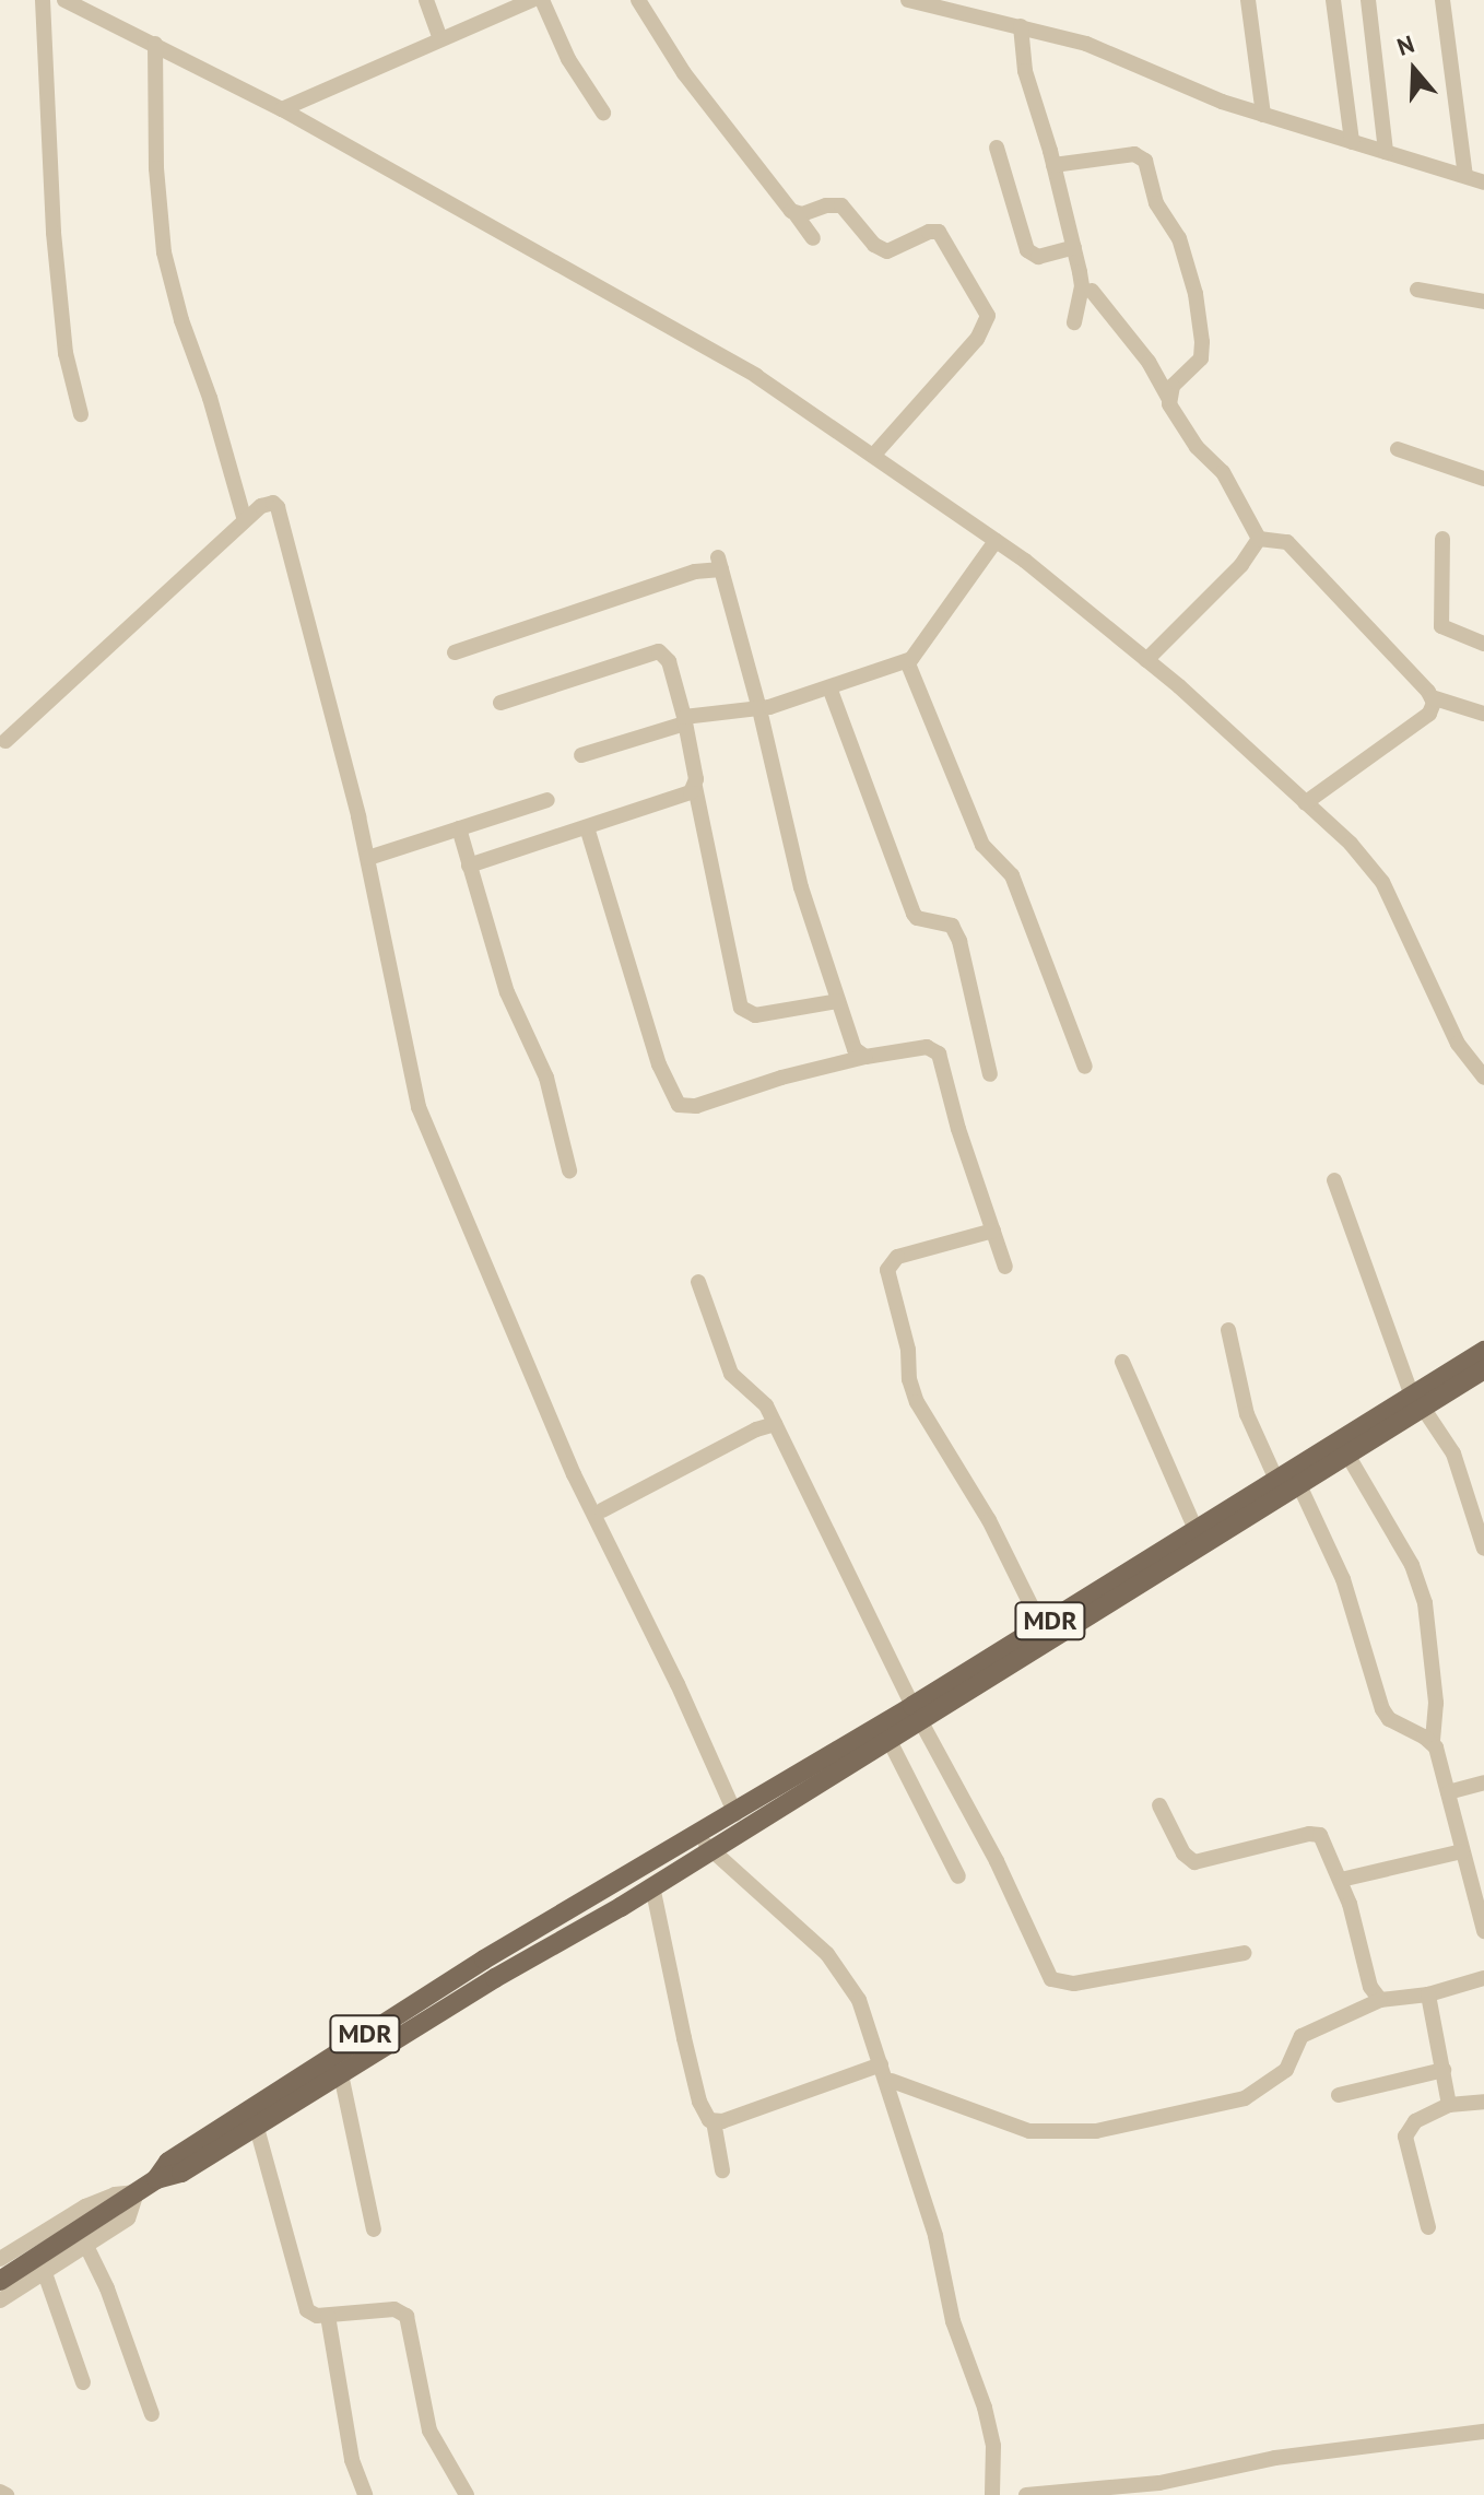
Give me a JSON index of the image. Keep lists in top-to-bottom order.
{
  "streets": {
    "main road": ["MDR"]
  },
  "north": "top"
}
